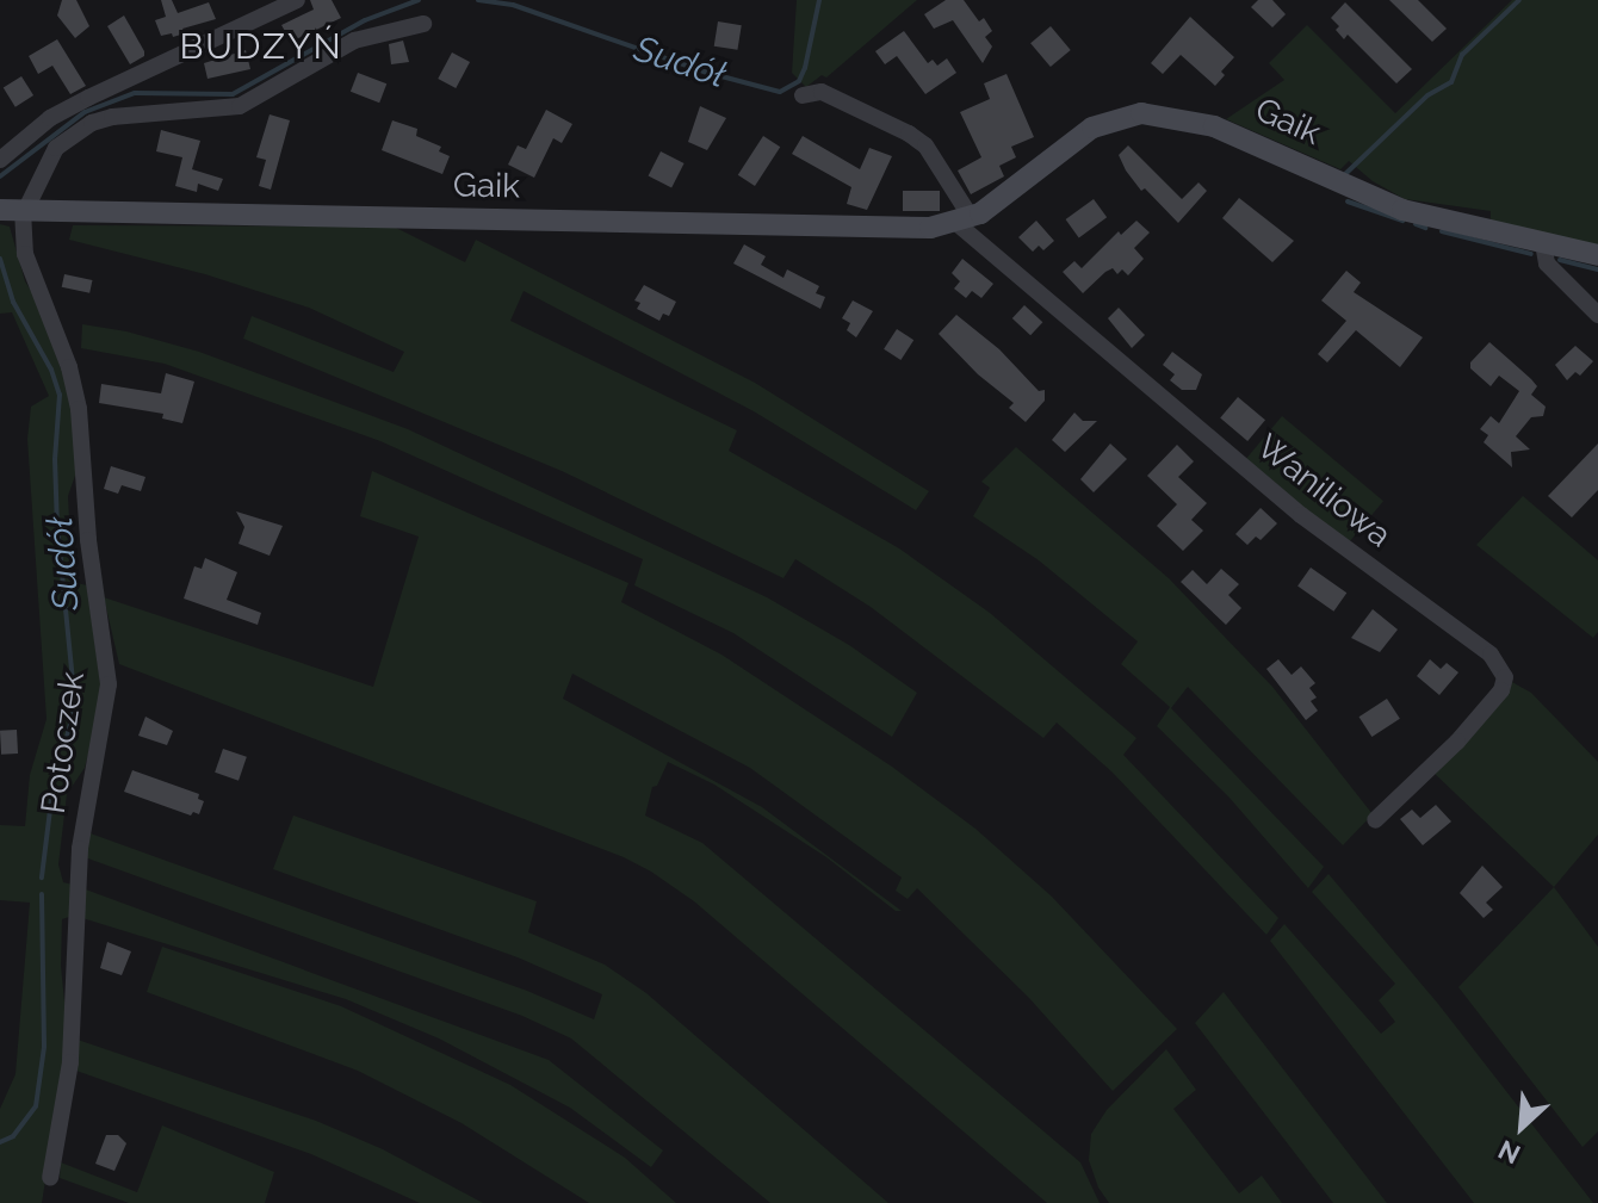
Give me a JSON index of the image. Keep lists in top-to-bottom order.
{
  "streets": {
    "street": ["Gaik", "Waniliowa", "Potoczek"]
  },
  "crossings": [
    ["Gaik", "Waniliowa"],
    ["Gaik", "Potoczek"]
  ],
  "districts": ["BUDZYŃ"],
  "water": ["Sudół"],
  "north": "bottom left"
}
